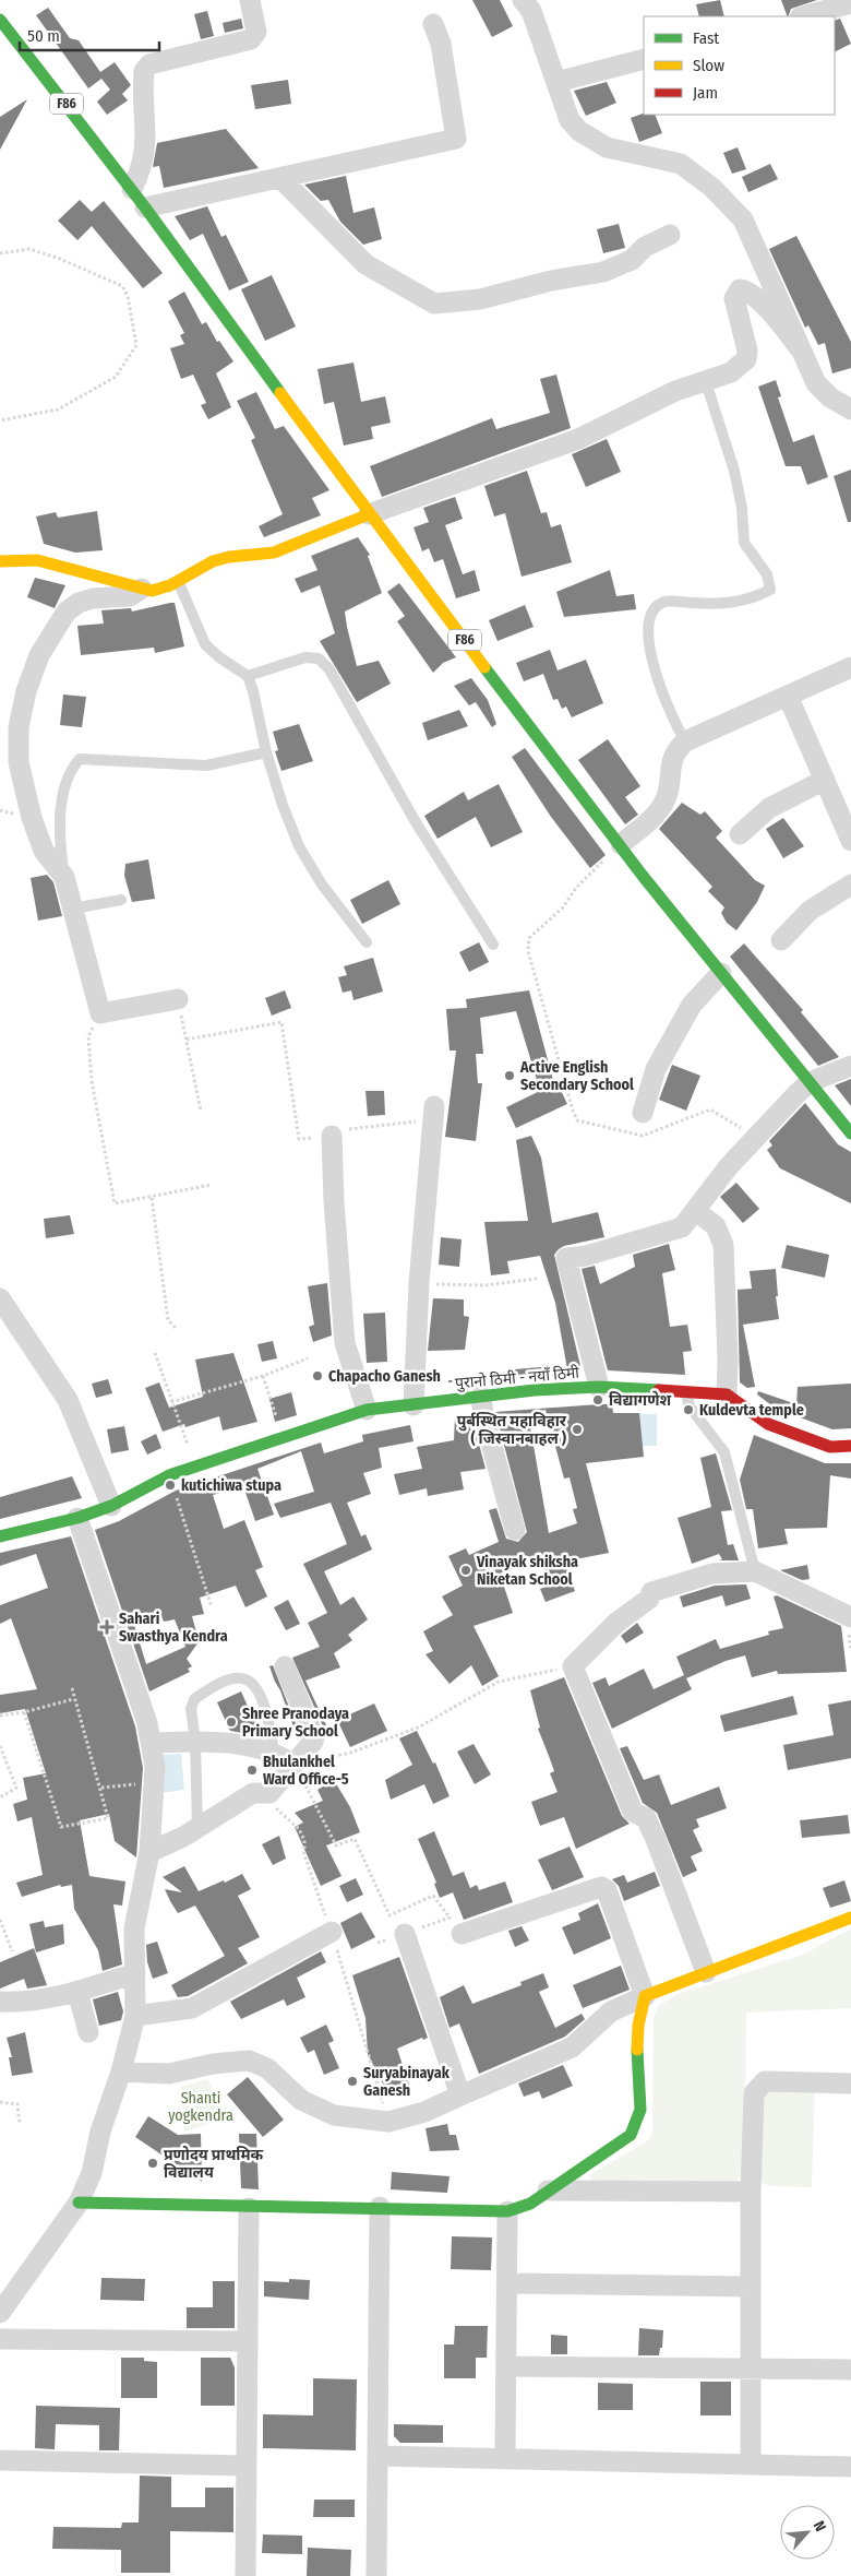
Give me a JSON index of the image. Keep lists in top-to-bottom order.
{
  "streets": {
    "main road": ["F86", "पुरानो ठिमी - नयाँ ठिमी"]
  },
  "parks": ["Shanti yogkendra"],
  "places": {
    "other": [
      "Active English Secondary School",
      "Chapacho Ganesh",
      "विद्यागणेश",
      "Kuldevta temple",
      "पुर्बस्थित महाविहार ( जिस्वानबाहल )",
      "kutichiwa stupa",
      "Vinayak shiksha Niketan School",
      "Shree Pranodaya Primary School",
      "Bhulankhel Ward Office-5",
      "Suryabinayak Ganesh",
      "प्रणोदय प्राथमिक विद्यालय"
    ],
    "health": ["Sahari Swasthya Kendra"]
  },
  "legend": ["Fast", "Slow", "Jam"],
  "scale_bar": "50 m",
  "north": "top right"
}
